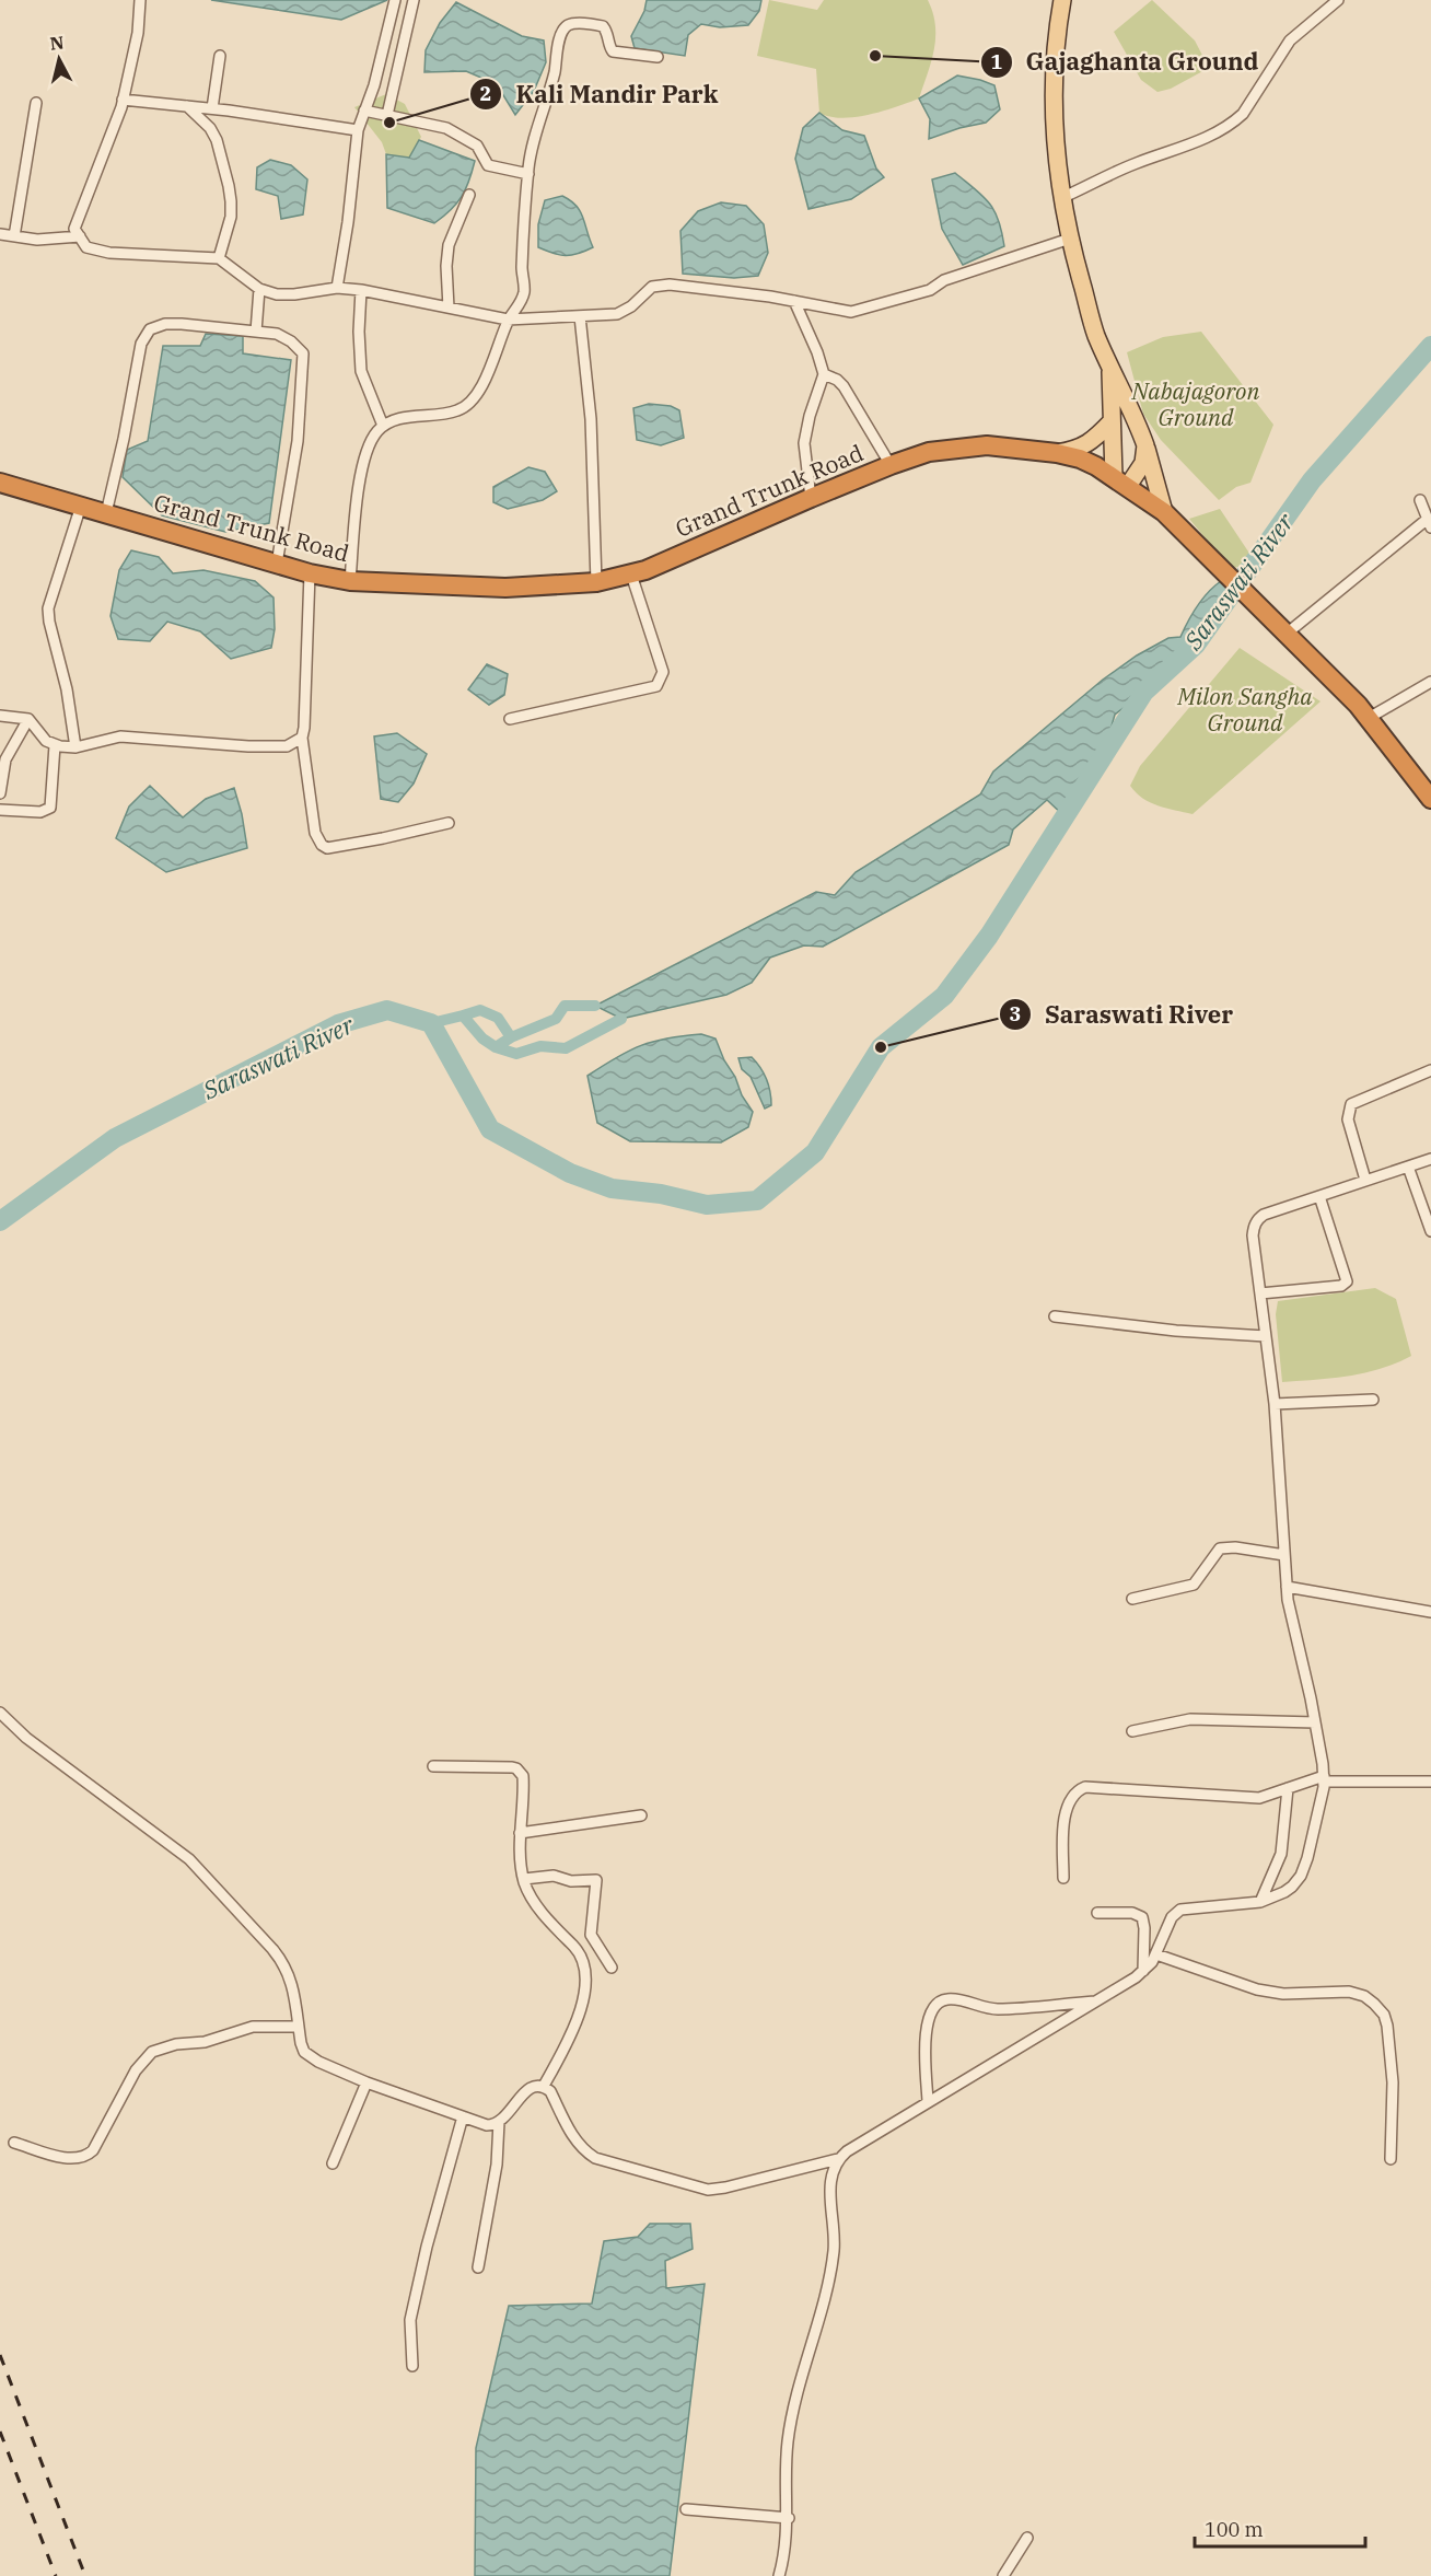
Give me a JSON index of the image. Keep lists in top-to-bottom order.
{
  "streets": {
    "highway": ["Grand Trunk Road"]
  },
  "water": ["Saraswati River"],
  "parks": ["Nabajagoron Ground", "Milon Sangha Ground"],
  "places": ["Gajaghanta Ground", "Kali Mandir Park", "Saraswati River"],
  "scale_bar": "100 m",
  "north": "top"
}
